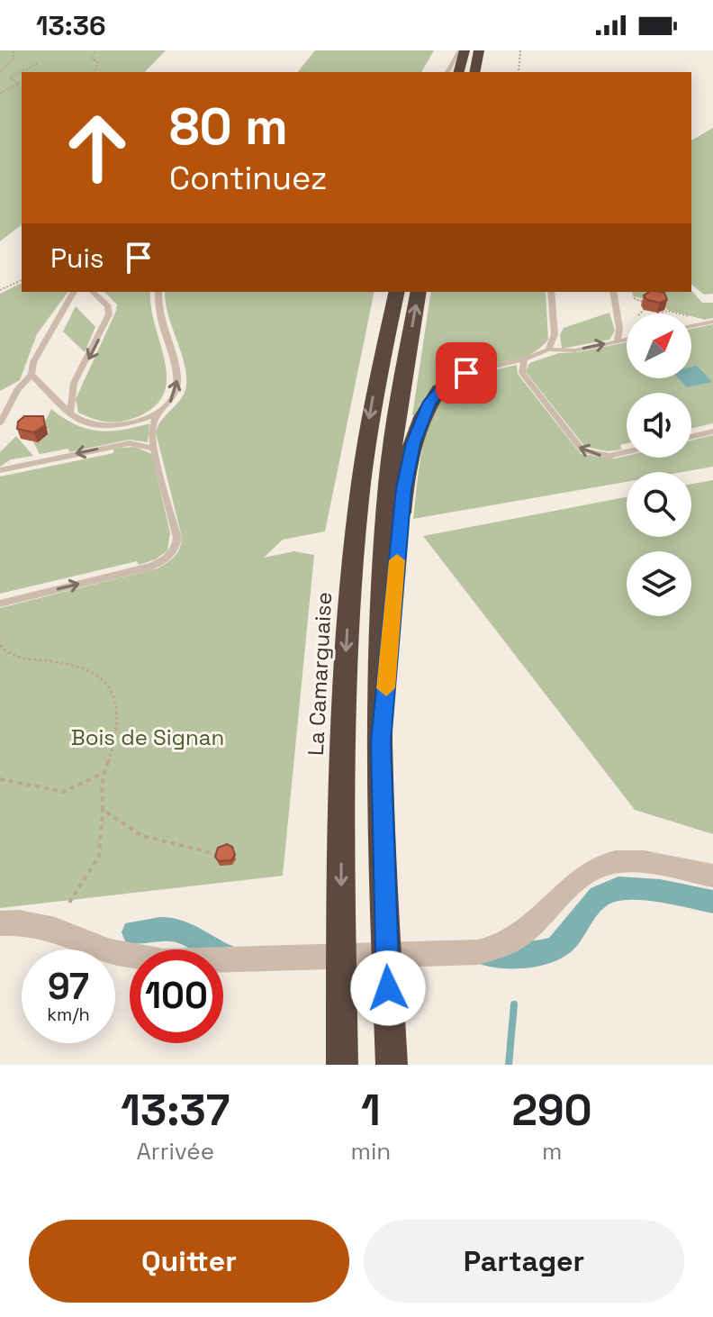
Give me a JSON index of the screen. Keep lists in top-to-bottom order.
{
  "streets": {
    "highway": ["La Camarguaise"]
  },
  "parks": ["Bois de Signan"],
  "north": "top right",
  "page": {
    "status": "13:36",
    "turn": ["80 m", "Continuez"],
    "then": "Puis",
    "speed": "97 km/h",
    "limit": "100",
    "eta": [
      "13:37",
      "Arrivée",
      "1",
      "min",
      "290",
      "m"
    ],
    "buttons": ["Quitter", "Partager"]
  }
}
